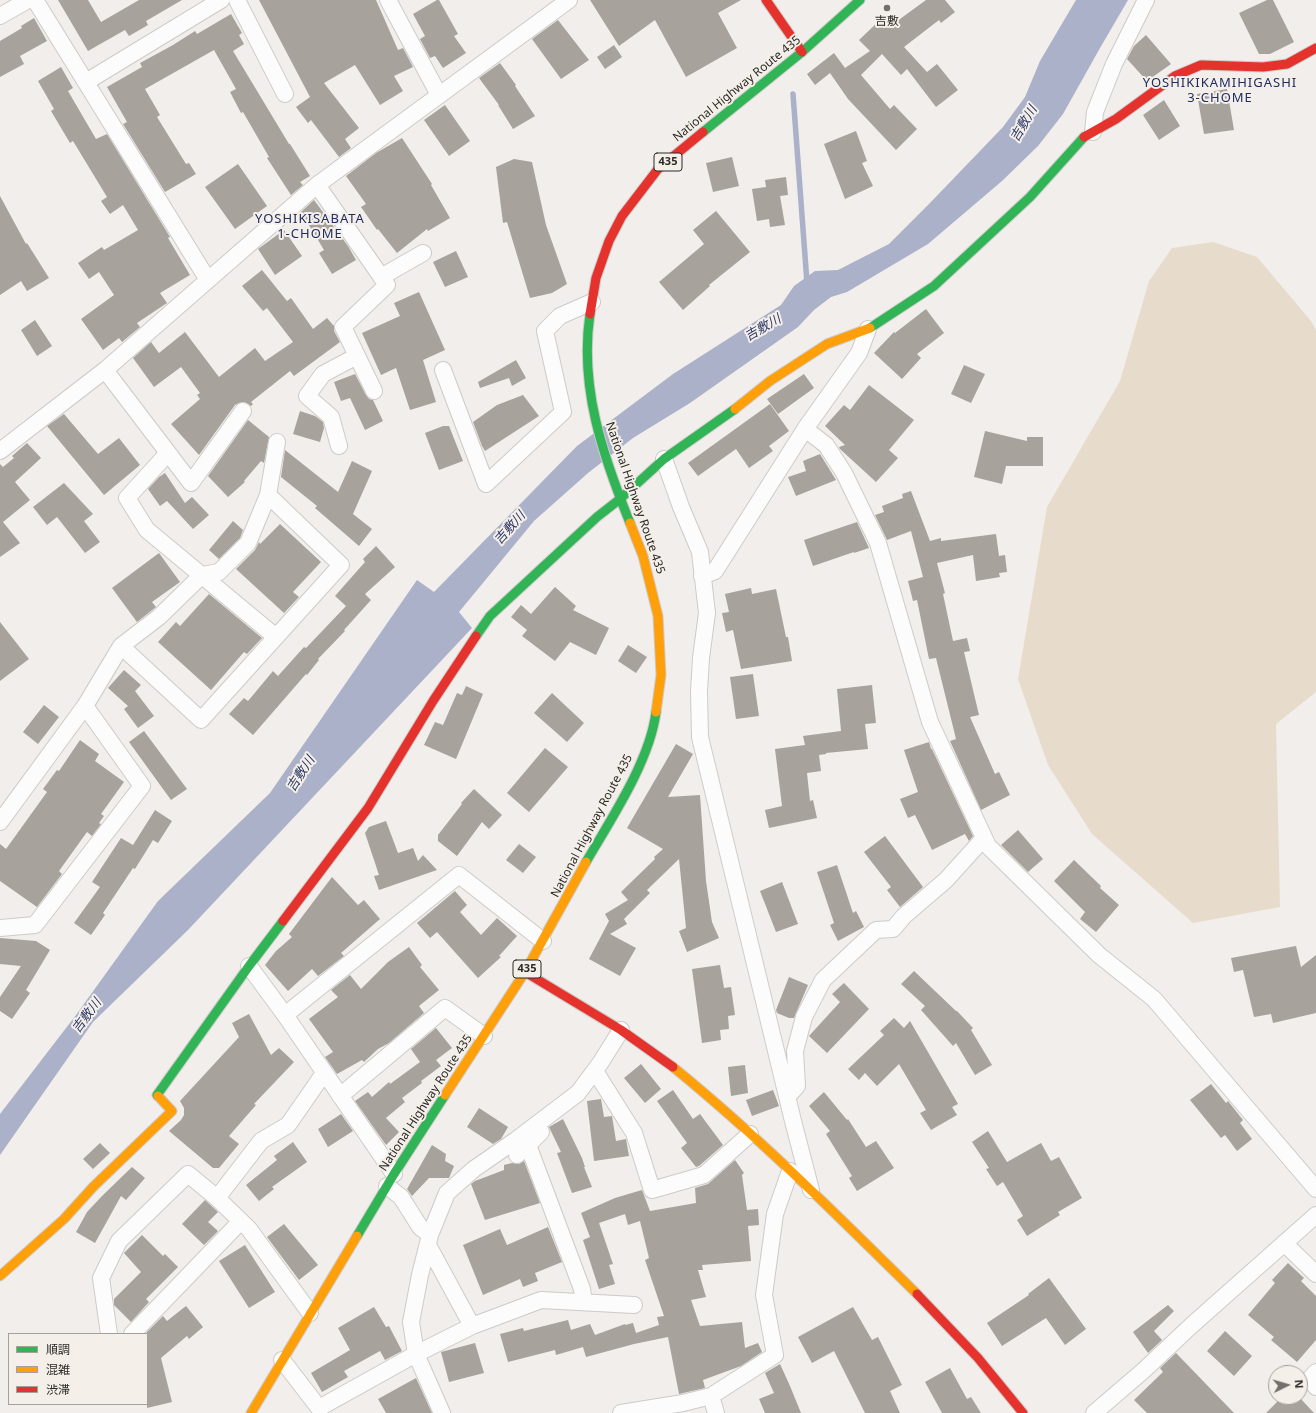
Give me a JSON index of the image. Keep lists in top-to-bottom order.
{
  "streets": {
    "main road": ["National Highway Route 435", "435"]
  },
  "districts": ["YOSHIKIKAMIHIGASHI 3-CHOME", "YOSHIKISABATA 1-CHOME"],
  "water": ["吉敷川"],
  "places": ["吉敷"],
  "legend": ["順調", "混雑", "渋滞"],
  "north": "right"
}
